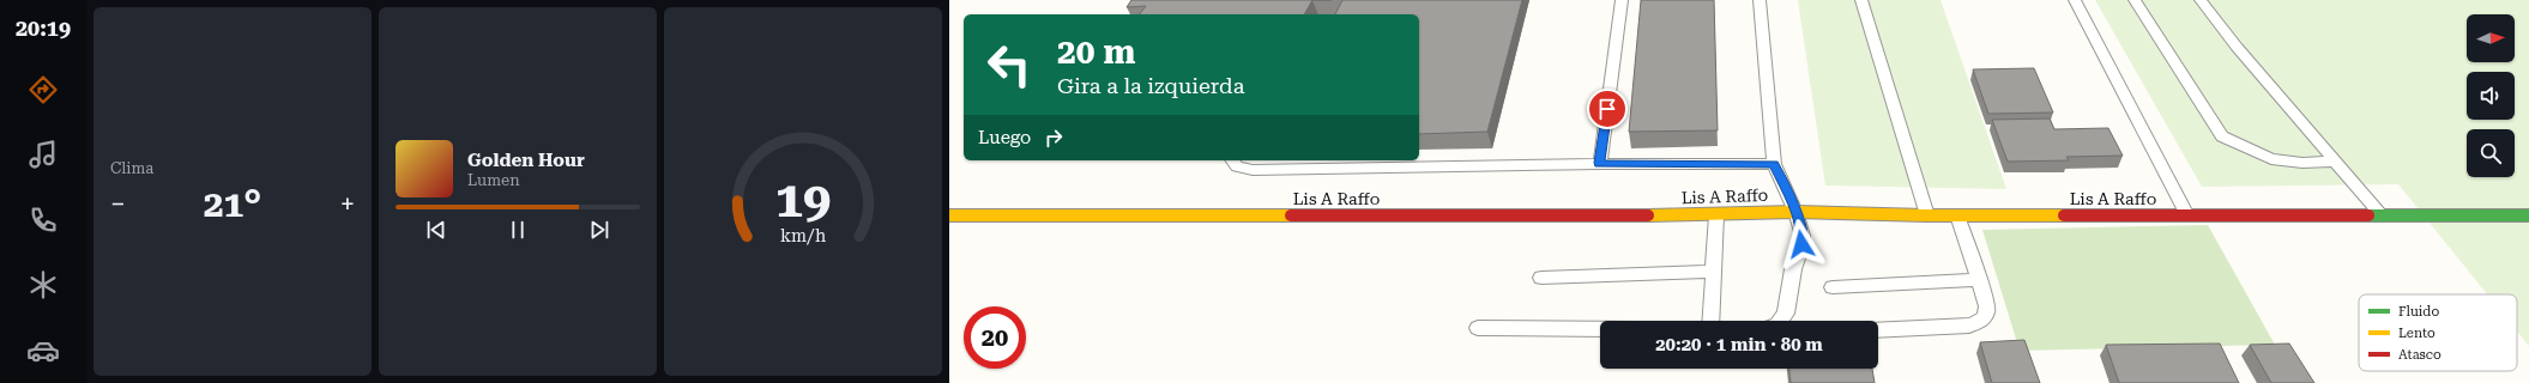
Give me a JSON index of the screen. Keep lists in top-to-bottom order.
{
  "streets": {
    "street": ["Lis A Raffo"]
  },
  "legend": ["Fluido", "Lento", "Atasco"],
  "north": "right",
  "page": {
    "tabs": "20:19",
    "tile": "Clima",
    "turn": ["20 m", "Gira a la izquierda"],
    "then": "Luego",
    "song": ["Golden Hour", "Lumen"],
    "heat": ["−", "21°", "+"],
    "limit": "20",
    "trip": "20:20 · 1 min · 80 m",
    "gauge": ["19", "km/h"]
  }
}
